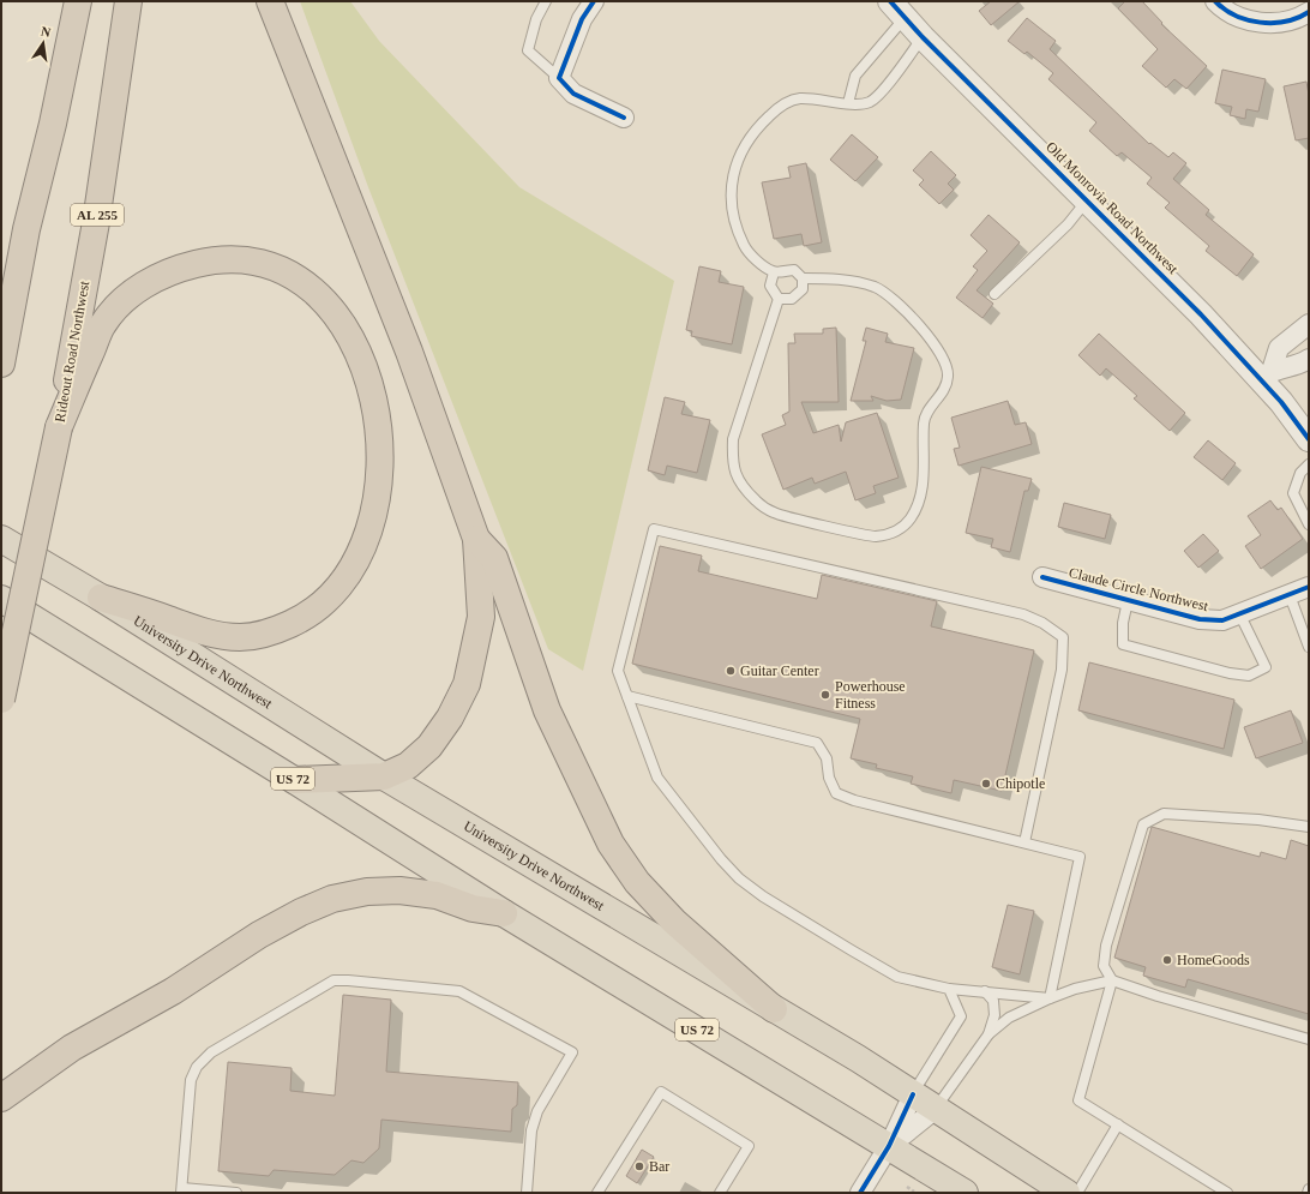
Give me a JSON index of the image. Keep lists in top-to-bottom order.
{
  "streets": {
    "highway": [
      "AL 255",
      "Rideout Road Northwest",
      "University Drive Northwest",
      "US 72"
    ],
    "street": ["Old Monrovia Road Northwest", "Claude Circle Northwest"]
  },
  "places": [
    "Guitar Center",
    "Powerhouse Fitness",
    "Chipotle",
    "HomeGoods",
    "Bar"
  ],
  "north": "top"
}
